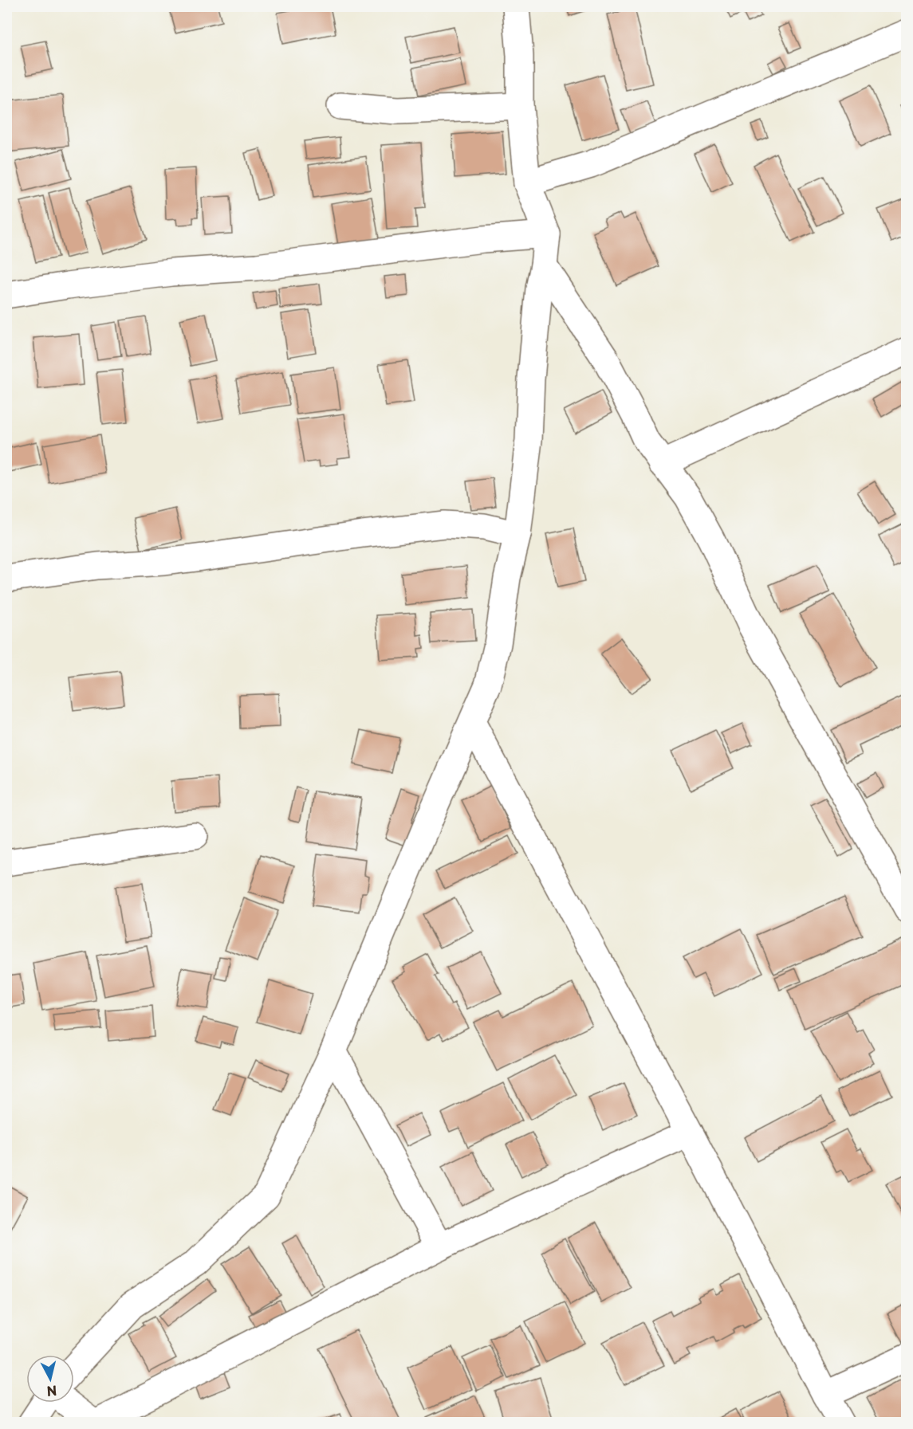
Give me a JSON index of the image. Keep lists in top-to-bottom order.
{
  "north": "bottom"
}
